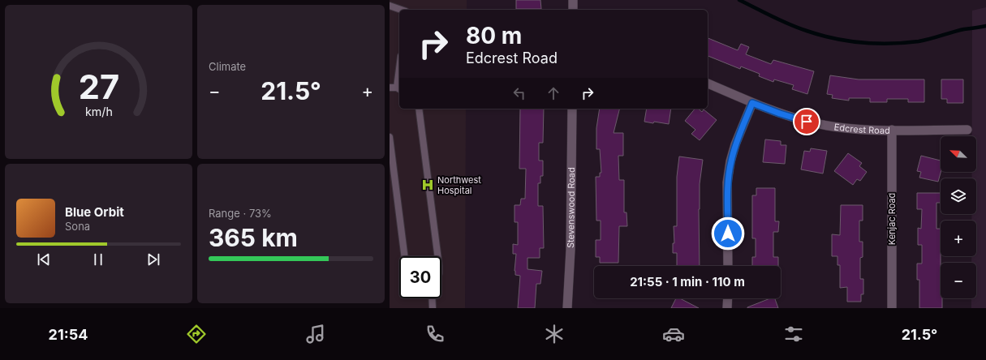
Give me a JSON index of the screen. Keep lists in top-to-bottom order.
{
  "streets": {
    "street": ["Edcrest Road", "Stevenswood Road", "Kenjac Road"]
  },
  "crossings": [
    ["Edcrest Road", "Kenjac Road"]
  ],
  "places": {
    "hospital": ["Northwest Hospital"]
  },
  "north": "top left",
  "page": {
    "tile": [
      "Climate",
      ["Range · 73%", "365 km"]
    ],
    "turn": ["80 m", "Edcrest Road"],
    "heat": ["−", "21.5°", "+"],
    "map_buttons": ["+", "−"],
    "song": ["Blue Orbit", "Sona"],
    "limit": "30",
    "trip": "21:55 · 1 min · 110 m",
    "tabs": ["21:54", "21.5°"],
    "gauge": ["27", "km/h"]
  }
}
